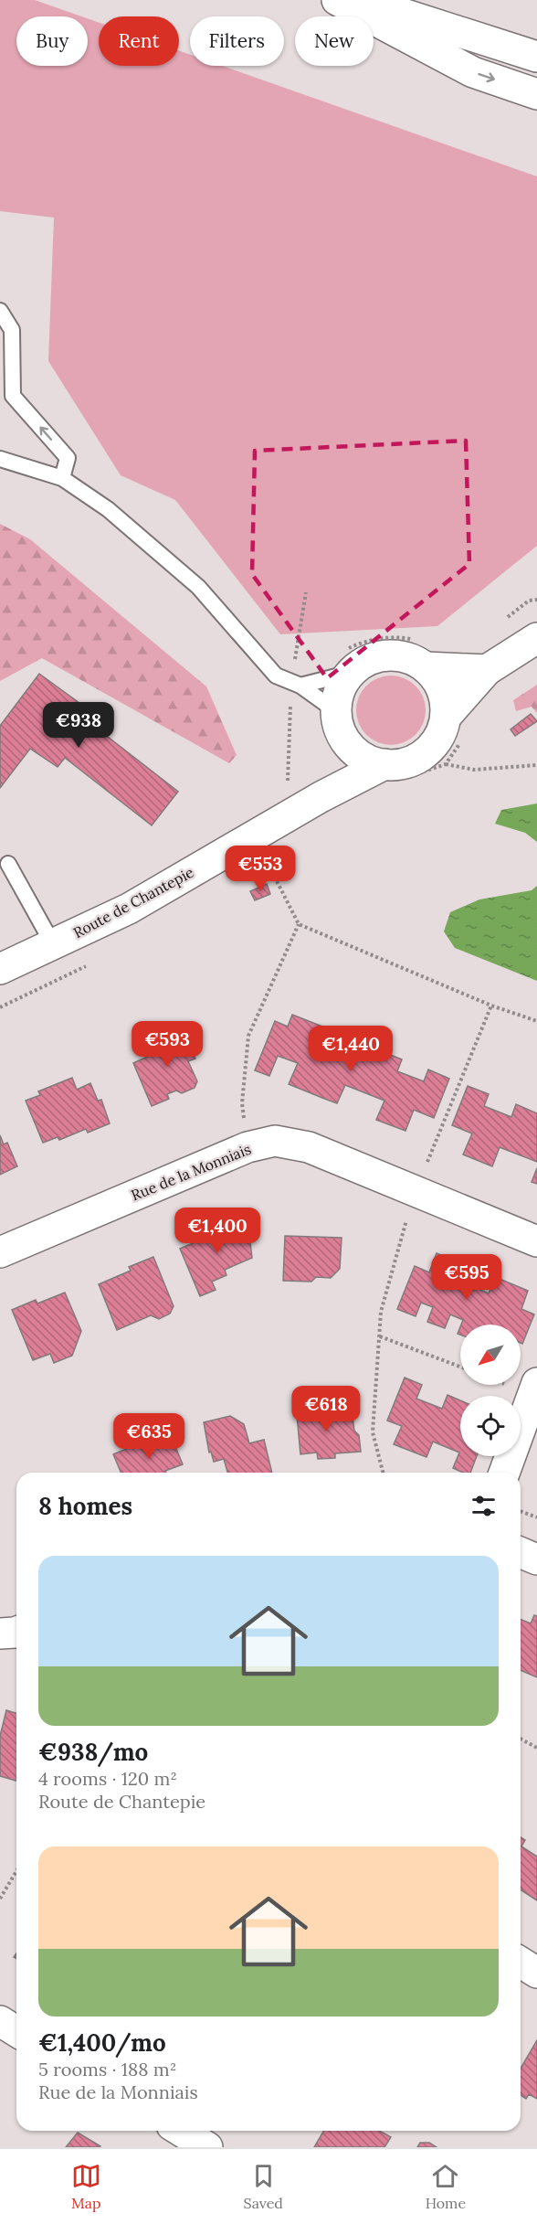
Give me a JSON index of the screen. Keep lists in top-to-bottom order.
{
  "streets": {
    "main road": ["Route de Chantepie", "Rue de la Monniais"]
  },
  "north": "bottom left",
  "page": {
    "chip": [
      "Buy",
      "Rent",
      "Filters",
      "New"
    ],
    "price": [
      "€938",
      "€553",
      "€593",
      "€1,440",
      "€1,400",
      "€595",
      "€618",
      "€635"
    ],
    "heading": "8 homes",
    "list": [
      {
        "name": "€938/mo",
        "note": "4 rooms · 120 m² · Route de Chantepie"
      },
      {
        "name": "€1,400/mo",
        "note": "5 rooms · 188 m² · Rue de la Monniais"
      }
    ],
    "tabs": ["Map", "Saved", "Home"]
  }
}
